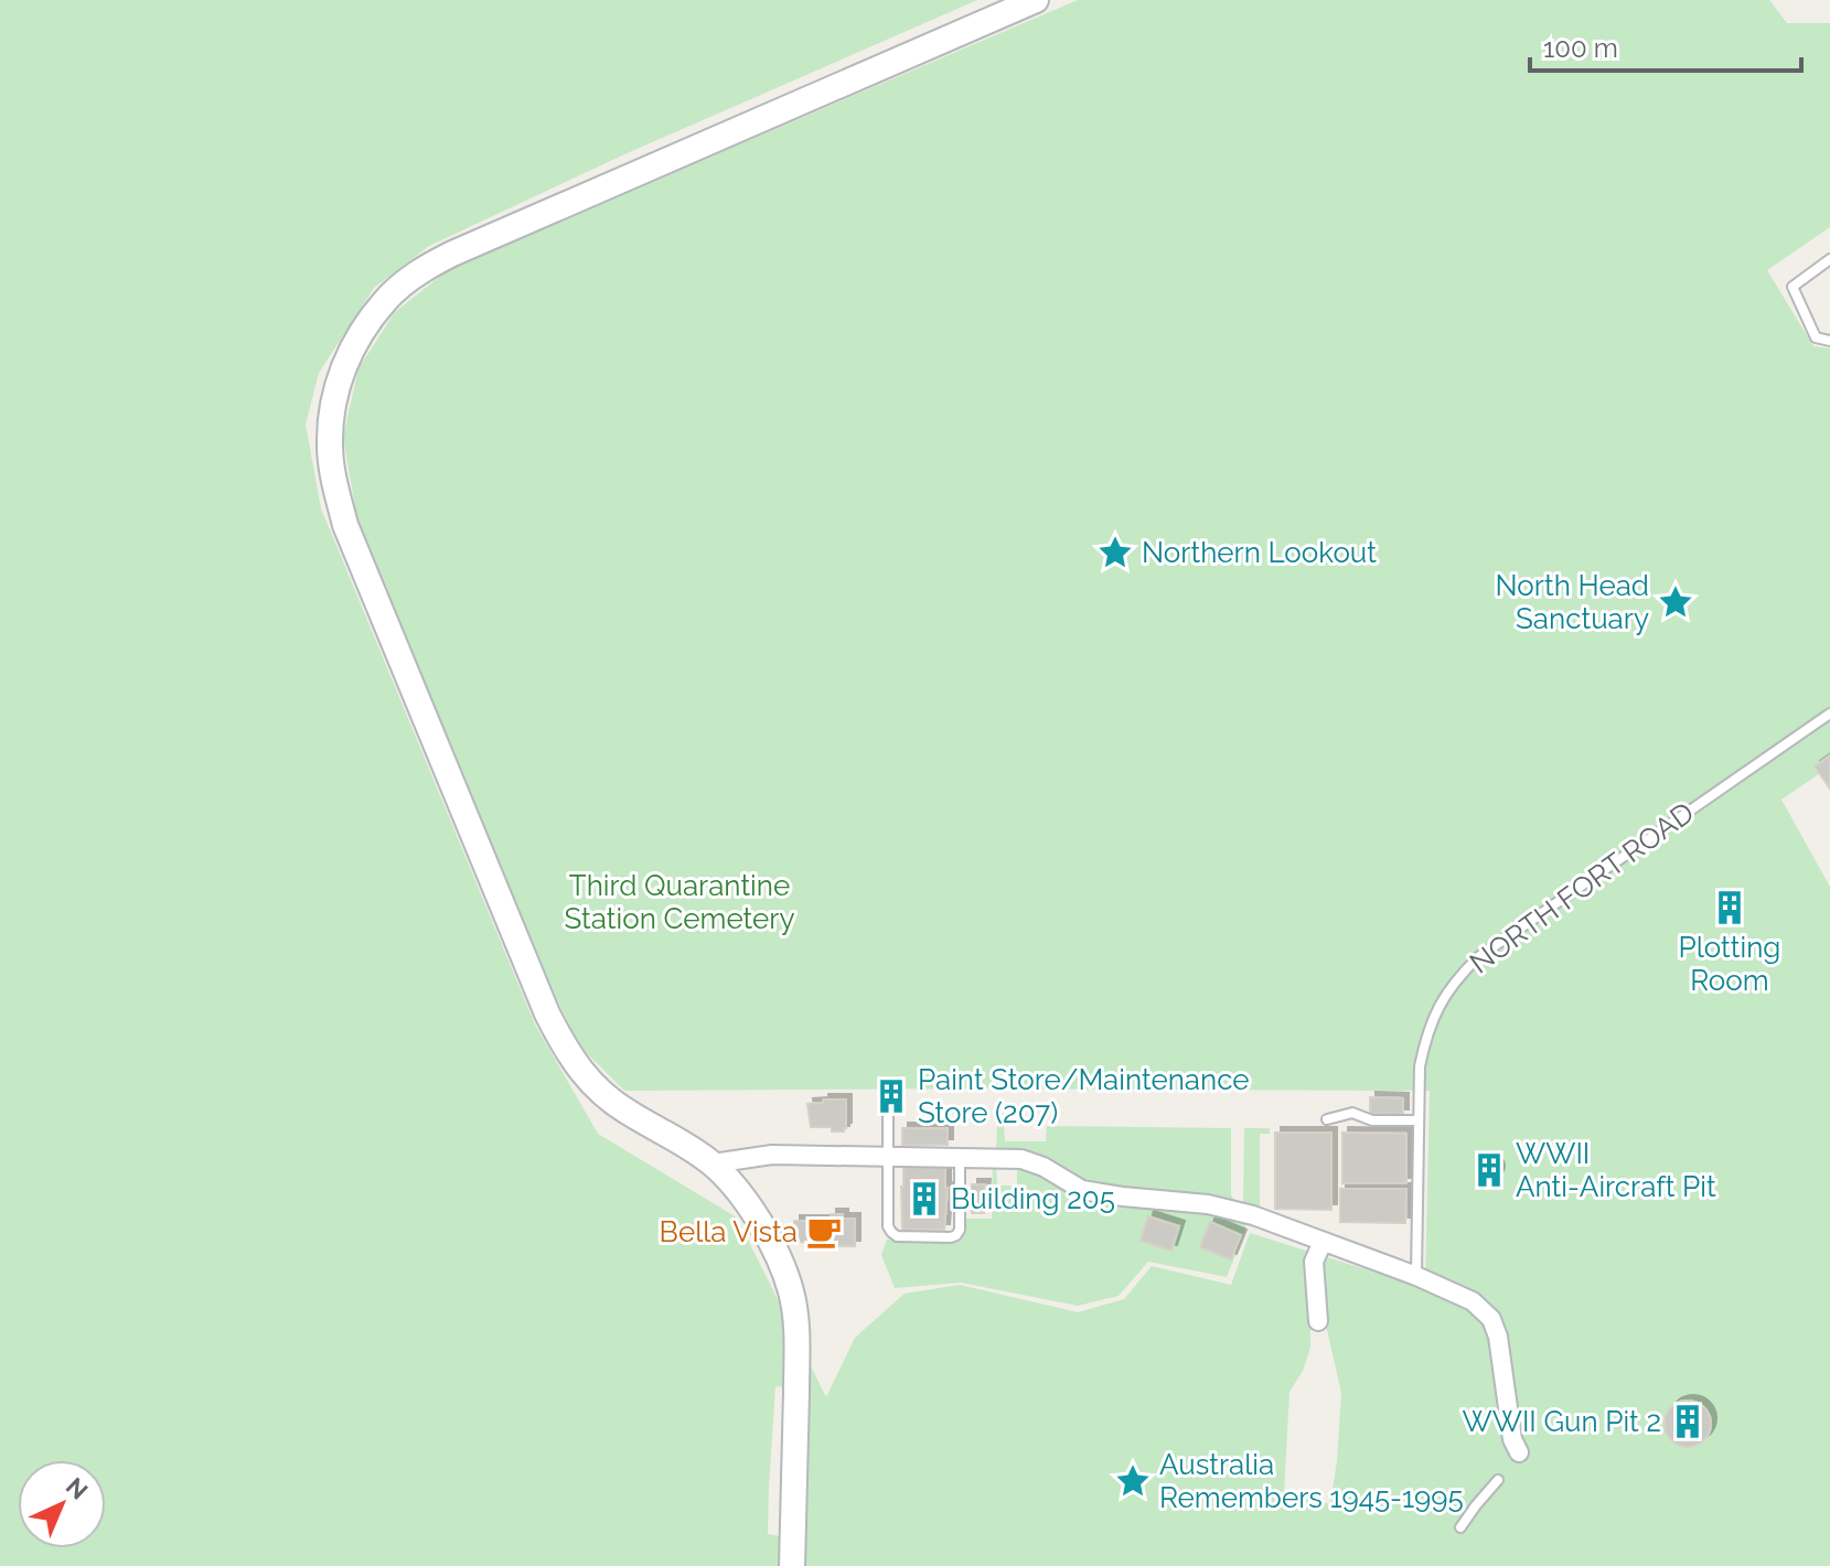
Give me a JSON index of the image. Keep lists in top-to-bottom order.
{
  "streets": {
    "lane": ["NORTH FORT ROAD"]
  },
  "parks": ["Third Quarantine Station Cemetery"],
  "places": {
    "place": ["Northern Lookout", "North Head Sanctuary", "Australia Remembers 1945-1995"],
    "building": [
      "Plotting Room",
      "Paint Store/Maintenance Store (207)",
      "WWII Anti-Aircraft Pit",
      "Building 205",
      "WWII Gun Pit 2"
    ],
    "cafe": ["Bella Vista"]
  },
  "scale_bar": "100 m",
  "north": "top right"
}
